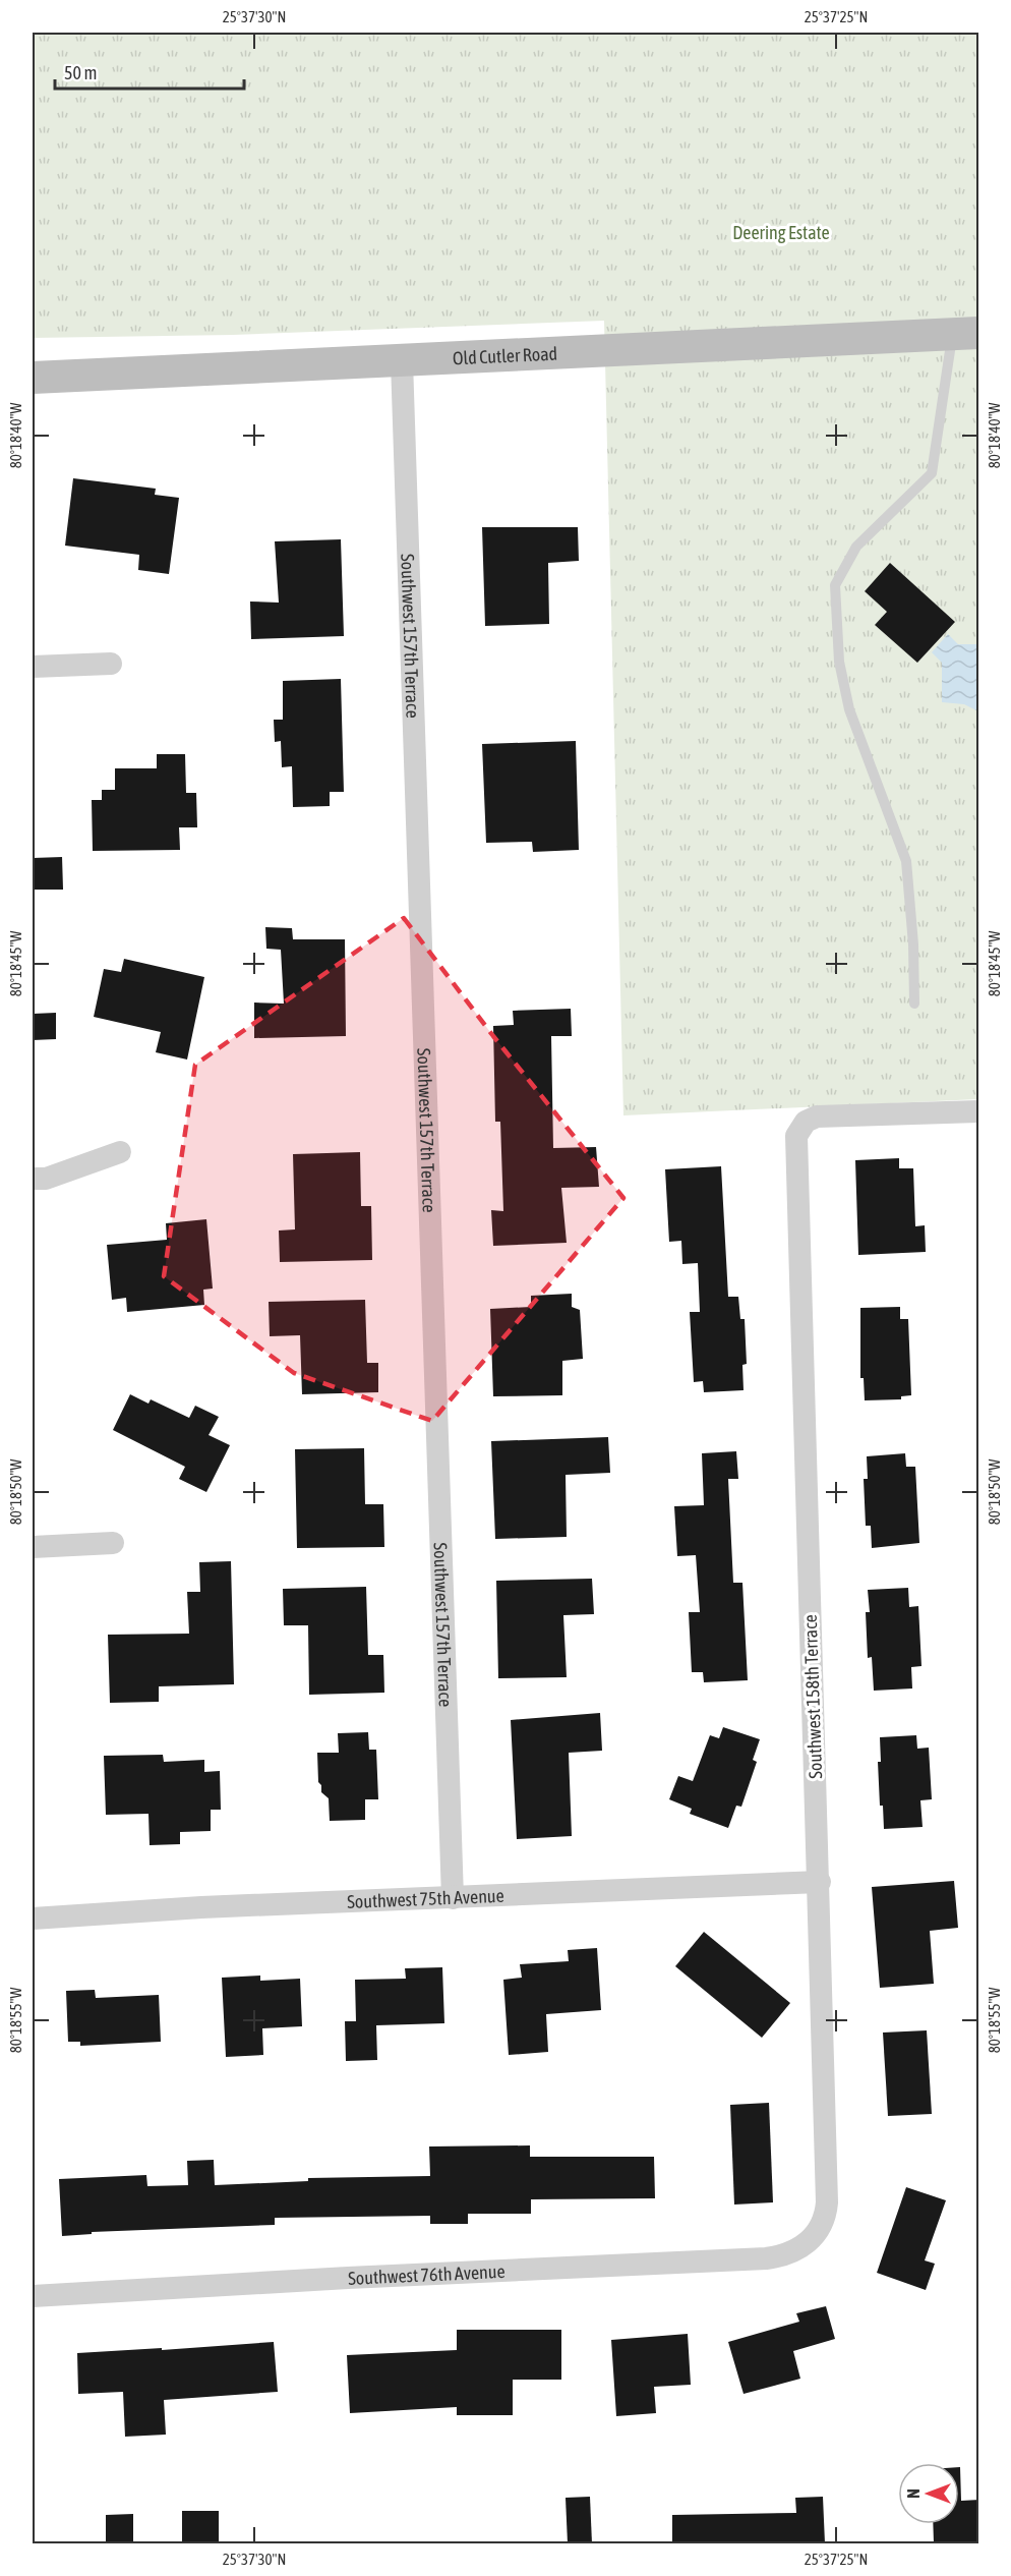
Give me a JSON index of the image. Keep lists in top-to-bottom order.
{
  "streets": {
    "main road": ["Old Cutler Road"],
    "street": [
      "Southwest 157th Terrace",
      "Southwest 158th Terrace",
      "Southwest 75th Avenue",
      "Southwest 76th Avenue"
    ]
  },
  "crossings": [
    ["Old Cutler Road", "Southwest 157th Terrace"],
    ["Southwest 157th Terrace", "Southwest 75th Avenue"],
    ["Southwest 158th Terrace", "Southwest 75th Avenue"],
    ["Southwest 158th Terrace", "Southwest 76th Avenue"]
  ],
  "parks": ["Deering Estate"],
  "scale_bar": "50 m",
  "north": "left",
  "coordinates": [
    "25°37'30\"N",
    "25°37'25\"N",
    "80°18'40\"W",
    "80°18'45\"W",
    "80°18'50\"W",
    "80°18'55\"W"
  ]
}
